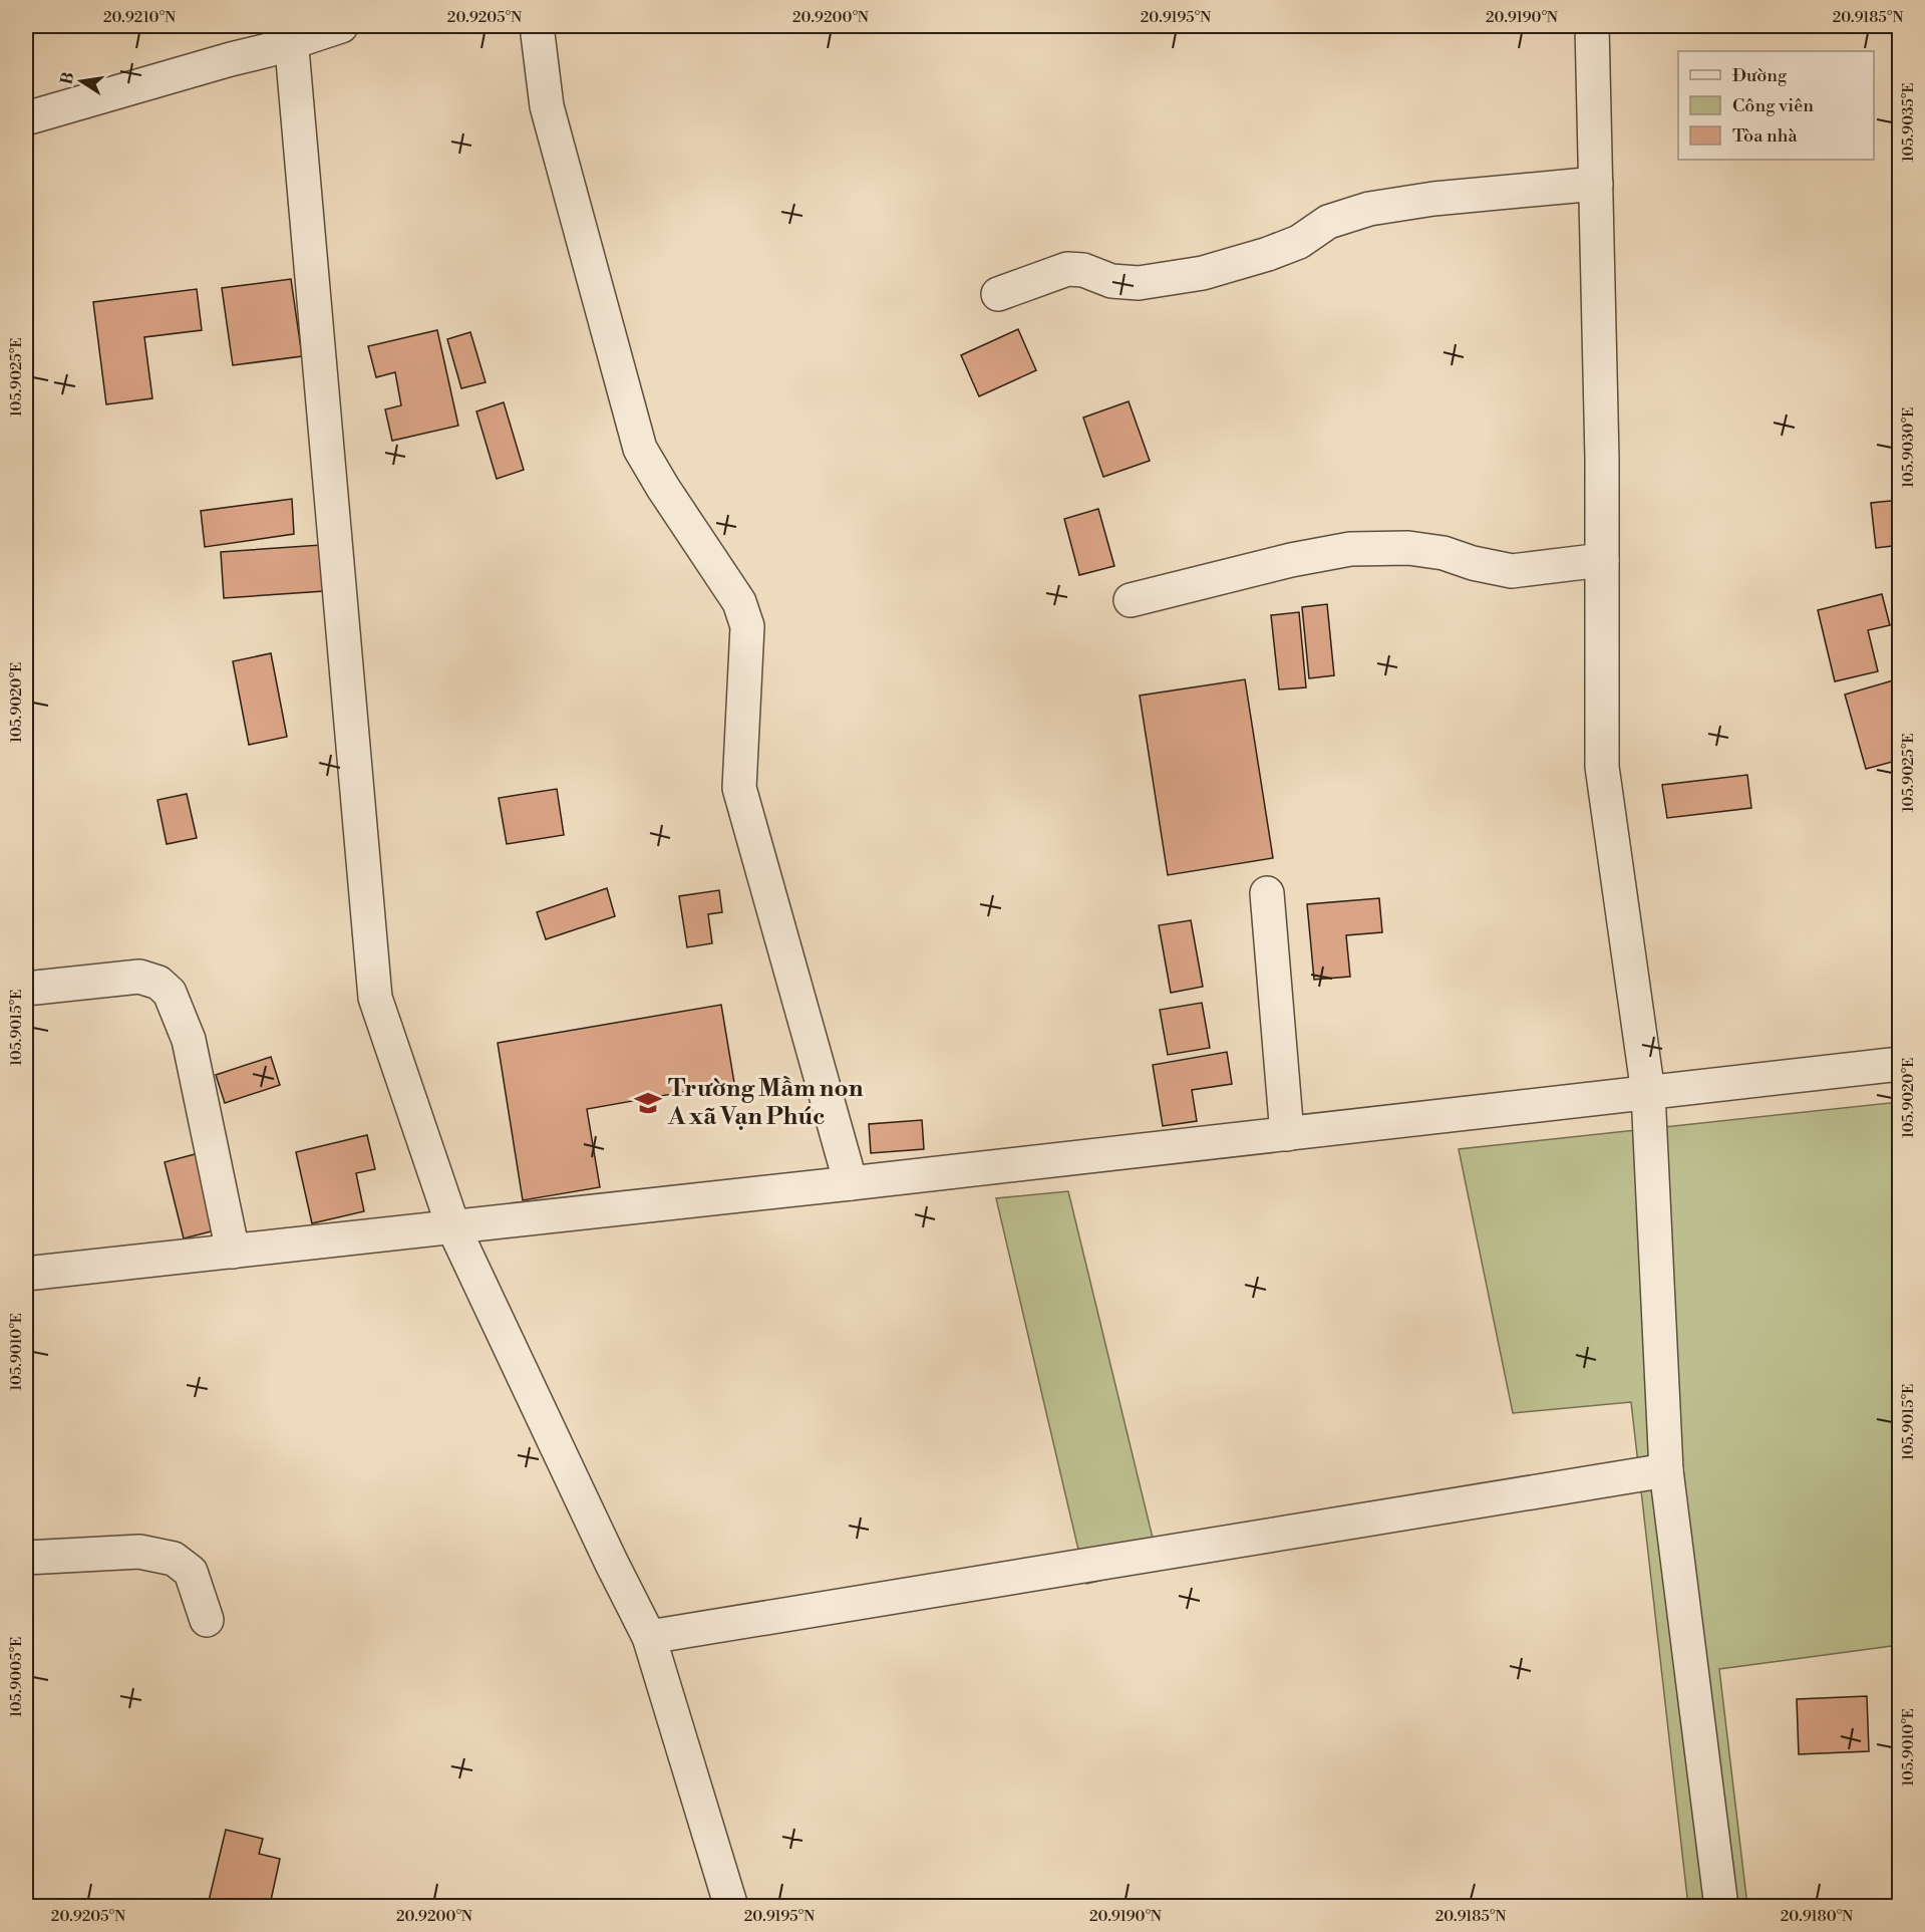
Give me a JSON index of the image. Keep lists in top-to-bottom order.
{
  "places": {
    "school or university": ["Trường Mầm non A xã Vạn Phúc"]
  },
  "legend": ["Đường", "Công viên", "Tòa nhà"],
  "north": "left",
  "coordinates": [
    "20.9210°N",
    "20.9205°N",
    "20.9200°N",
    "20.9195°N",
    "20.9190°N",
    "20.9185°N",
    "105.9035°E",
    "105.9025°E",
    "105.9030°E",
    "105.9020°E",
    "105.9015°E",
    "105.9010°E",
    "105.9005°E",
    "20.9180°N"
  ]
}
